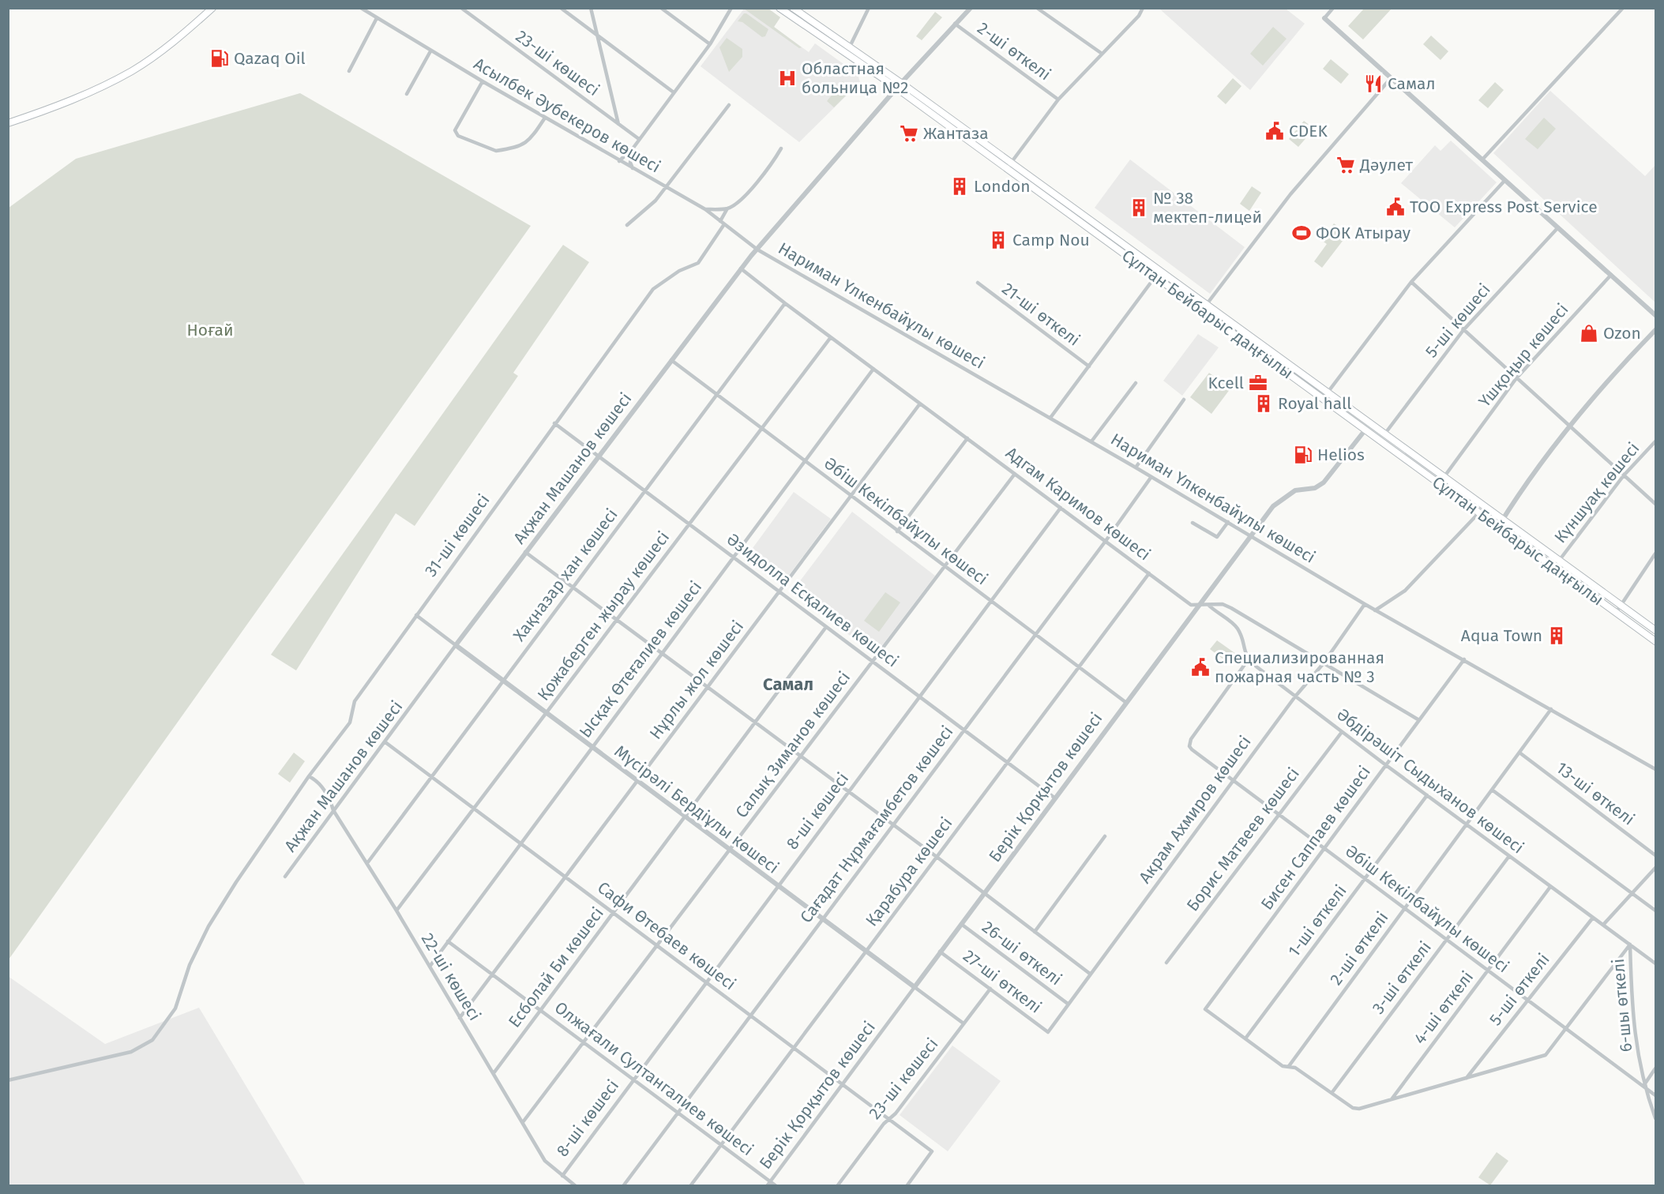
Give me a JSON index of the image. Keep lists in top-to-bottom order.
{
  "streets": {
    "main road": ["Сұлтан Бейбарыс даңғылы"],
    "street": [
      "2-ші өткелі",
      "23-ші көшесі",
      "Асылбек Әубекеров көшесі",
      "Нариман Үлкенбайұлы көшесі",
      "21-ші өткелі",
      "5-ші көшесі",
      "Үшқоңыр көшесі",
      "Ақжан Машанов көшесі",
      "Күншуақ көшесі",
      "Адгам Каримов көшесі",
      "Әбіш Кекілбайұлы көшесі",
      "31-ші көшесі",
      "Хақназар хан көшесі",
      "Әзидолла Есқалиев көшесі",
      "Қожаберген жырау көшесі",
      "Ысқақ Өтеғалиев көшесі",
      "Нұрлы жол көшесі",
      "Салық Зиманов көшесі",
      "Әбдірәшіт Сыдыханов көшесі",
      "Берік Қорқытов көшесі",
      "13-ші өткелі",
      "Мүсірәлі Бердіұлы көшесі",
      "Акрам Ахмиров көшесі",
      "8-шi көшесi",
      "Сағадат Нұрмағамбетов көшесі",
      "Бисен Саппаев көшесі",
      "Борис Матвеев көшесі",
      "Қарабура көшесі",
      "1-ші өткелі",
      "Сафи Өтебаев көшесі",
      "26-ші өткелі",
      "Есболай Би көшесі",
      "22-ші көшесі",
      "3-ші өткелі",
      "27-ші өткелі",
      "5-ші өткелі",
      "6-шы өткелі",
      "4-ші өткелі",
      "Олжағали Султангалиев көшесі",
      "23-шi көшесi"
    ]
  },
  "crossings": [
    ["2-ші өткелі", "Нариман Үлкенбайұлы көшесі"],
    ["2-ші өткелі", "Ақжан Машанов көшесі"],
    ["2-ші өткелі", "Әбіш Кекілбайұлы көшесі"],
    ["2-ші өткелі", "Әбдірәшіт Сыдыханов көшесі"],
    ["2-ші өткелі", "13-ші өткелі"],
    ["Асылбек Әубекеров көшесі", "Нариман Үлкенбайұлы көшесі"],
    ["Асылбек Әубекеров көшесі", "Ақжан Машанов көшесі"],
    ["Асылбек Әубекеров көшесі", "31-ші көшесі"],
    ["Нариман Үлкенбайұлы көшесі", "21-ші өткелі"],
    ["Нариман Үлкенбайұлы көшесі", "Ақжан Машанов көшесі"],
    ["Нариман Үлкенбайұлы көшесі", "Берік Қорқытов көшесі"],
    ["Нариман Үлкенбайұлы көшесі", "Акрам Ахмиров көшесі"],
    ["Нариман Үлкенбайұлы көшесі", "Сағадат Нұрмағамбетов көшесі"],
    ["Нариман Үлкенбайұлы көшесі", "Бисен Саппаев көшесі"],
    ["21-ші өткелі", "Сұлтан Бейбарыс даңғылы"],
    ["Сұлтан Бейбарыс даңғылы", "5-ші көшесі"],
    ["Сұлтан Бейбарыс даңғылы", "Үшқоңыр көшесі"],
    ["Сұлтан Бейбарыс даңғылы", "Ақжан Машанов көшесі"],
    ["Сұлтан Бейбарыс даңғылы", "Күншуақ көшесі"],
    ["Сұлтан Бейбарыс даңғылы", "Берік Қорқытов көшесі"],
    ["Ақжан Машанов көшесі", "Адгам Каримов көшесі"],
    ["Ақжан Машанов көшесі", "Әбіш Кекілбайұлы көшесі"],
    ["Ақжан Машанов көшесі", "Әзидолла Есқалиев көшесі"],
    ["Ақжан Машанов көшесі", "Мүсірәлі Бердіұлы көшесі"],
    ["Ақжан Машанов көшесі", "Сафи Өтебаев көшесі"],
    ["Ақжан Машанов көшесі", "22-ші көшесі"],
    ["Адгам Каримов көшесі", "Хақназар хан көшесі"],
    ["Адгам Каримов көшесі", "Қожаберген жырау көшесі"],
    ["Адгам Каримов көшесі", "Ысқақ Өтеғалиев көшесі"],
    ["Адгам Каримов көшесі", "Нұрлы жол көшесі"],
    ["Адгам Каримов көшесі", "Салық Зиманов көшесі"],
    ["Адгам Каримов көшесі", "Берік Қорқытов көшесі"],
    ["Адгам Каримов көшесі", "Акрам Ахмиров көшесі"],
    ["Адгам Каримов көшесі", "8-шi көшесi"],
    ["Адгам Каримов көшесі", "Сағадат Нұрмағамбетов көшесі"],
    ["Адгам Каримов көшесі", "Бисен Саппаев көшесі"],
    ["Адгам Каримов көшесі", "Қарабура көшесі"],
    ["Әбіш Кекілбайұлы көшесі", "Хақназар хан көшесі"],
    ["Әбіш Кекілбайұлы көшесі", "Қожаберген жырау көшесі"],
    ["Әбіш Кекілбайұлы көшесі", "Ысқақ Өтеғалиев көшесі"],
    ["Әбіш Кекілбайұлы көшесі", "Нұрлы жол көшесі"],
    ["Әбіш Кекілбайұлы көшесі", "Салық Зиманов көшесі"],
    ["Әбіш Кекілбайұлы көшесі", "Әбдірәшіт Сыдыханов көшесі"],
    ["Әбіш Кекілбайұлы көшесі", "Берік Қорқытов көшесі"],
    ["Әбіш Кекілбайұлы көшесі", "Акрам Ахмиров көшесі"],
    ["Әбіш Кекілбайұлы көшесі", "8-шi көшесi"],
    ["Әбіш Кекілбайұлы көшесі", "Сағадат Нұрмағамбетов көшесі"],
    ["Әбіш Кекілбайұлы көшесі", "Бисен Саппаев көшесі"],
    ["Әбіш Кекілбайұлы көшесі", "Борис Матвеев көшесі"],
    ["Әбіш Кекілбайұлы көшесі", "Қарабура көшесі"],
    ["Әбіш Кекілбайұлы көшесі", "1-ші өткелі"],
    ["Әбіш Кекілбайұлы көшесі", "3-ші өткелі"],
    ["Әбіш Кекілбайұлы көшесі", "5-ші өткелі"],
    ["Әбіш Кекілбайұлы көшесі", "6-шы өткелі"],
    ["Әбіш Кекілбайұлы көшесі", "4-ші өткелі"],
    ["31-ші көшесі", "Әзидолла Есқалиев көшесі"],
    ["31-ші көшесі", "Мүсірәлі Бердіұлы көшесі"],
    ["31-ші көшесі", "22-ші көшесі"],
    ["Хақназар хан көшесі", "Әзидолла Есқалиев көшесі"],
    ["Хақназар хан көшесі", "Мүсірәлі Бердіұлы көшесі"],
    ["Хақназар хан көшесі", "Сафи Өтебаев көшесі"],
    ["Хақназар хан көшесі", "22-ші көшесі"],
    ["Әзидолла Есқалиев көшесі", "Қожаберген жырау көшесі"],
    ["Әзидолла Есқалиев көшесі", "Ысқақ Өтеғалиев көшесі"],
    ["Әзидолла Есқалиев көшесі", "Нұрлы жол көшесі"],
    ["Әзидолла Есқалиев көшесі", "Салық Зиманов көшесі"],
    ["Әзидолла Есқалиев көшесі", "Берік Қорқытов көшесі"],
    ["Әзидолла Есқалиев көшесі", "8-шi көшесi"],
    ["Әзидолла Есқалиев көшесі", "Сағадат Нұрмағамбетов көшесі"],
    ["Әзидолла Есқалиев көшесі", "Қарабура көшесі"],
    ["Әзидолла Есқалиев көшесі", "Есболай Би көшесі"],
    ["Қожаберген жырау көшесі", "Мүсірәлі Бердіұлы көшесі"],
    ["Қожаберген жырау көшесі", "Сафи Өтебаев көшесі"],
    ["Қожаберген жырау көшесі", "22-ші көшесі"],
    ["Ысқақ Өтеғалиев көшесі", "Мүсірәлі Бердіұлы көшесі"],
    ["Ысқақ Өтеғалиев көшесі", "Сафи Өтебаев көшесі"],
    ["Ысқақ Өтеғалиев көшесі", "22-ші көшесі"],
    ["Ысқақ Өтеғалиев көшесі", "Олжағали Султангалиев көшесі"],
    ["Нұрлы жол көшесі", "Мүсірәлі Бердіұлы көшесі"],
    ["Нұрлы жол көшесі", "Сафи Өтебаев көшесі"],
    ["Нұрлы жол көшесі", "22-ші көшесі"],
    ["Нұрлы жол көшесі", "Олжағали Султангалиев көшесі"],
    ["Салық Зиманов көшесі", "Мүсірәлі Бердіұлы көшесі"],
    ["Салық Зиманов көшесі", "Сафи Өтебаев көшесі"],
    ["Салық Зиманов көшесі", "22-ші көшесі"],
    ["Салық Зиманов көшесі", "Олжағали Султангалиев көшесі"],
    ["Әбдірәшіт Сыдыханов көшесі", "Акрам Ахмиров көшесі"],
    ["Әбдірәшіт Сыдыханов көшесі", "Бисен Саппаев көшесі"],
    ["Әбдірәшіт Сыдыханов көшесі", "Борис Матвеев көшесі"],
    ["Әбдірәшіт Сыдыханов көшесі", "1-ші өткелі"],
    ["Әбдірәшіт Сыдыханов көшесі", "3-ші өткелі"],
    ["Әбдірәшіт Сыдыханов көшесі", "5-ші өткелі"],
    ["Әбдірәшіт Сыдыханов көшесі", "6-шы өткелі"],
    ["Әбдірәшіт Сыдыханов көшесі", "4-ші өткелі"],
    ["Берік Қорқытов көшесі", "Мүсірәлі Бердіұлы көшесі"],
    ["Берік Қорқытов көшесі", "Сафи Өтебаев көшесі"],
    ["Берік Қорқытов көшесі", "26-ші өткелі"],
    ["Берік Қорқытов көшесі", "27-ші өткелі"],
    ["Берік Қорқытов көшесі", "Олжағали Султангалиев көшесі"],
    ["Мүсірәлі Бердіұлы көшесі", "8-шi көшесi"],
    ["Мүсірәлі Бердіұлы көшесі", "Сағадат Нұрмағамбетов көшесі"],
    ["Мүсірәлі Бердіұлы көшесі", "Қарабура көшесі"],
    ["Мүсірәлі Бердіұлы көшесі", "Есболай Би көшесі"],
    ["Мүсірәлі Бердіұлы көшесі", "23-шi көшесi"],
    ["Акрам Ахмиров көшесі", "26-ші өткелі"],
    ["Акрам Ахмиров көшесі", "27-ші өткелі"],
    ["8-шi көшесi", "Сафи Өтебаев көшесі"],
    ["8-шi көшесi", "22-ші көшесі"],
    ["8-шi көшесi", "Олжағали Султангалиев көшесі"],
    ["Сағадат Нұрмағамбетов көшесі", "Сафи Өтебаев көшесі"],
    ["Сағадат Нұрмағамбетов көшесі", "Олжағали Султангалиев көшесі"],
    ["Бисен Саппаев көшесі", "1-ші өткелі"],
    ["Қарабура көшесі", "Сафи Өтебаев көшесі"],
    ["Қарабура көшесі", "Олжағали Султангалиев көшесі"],
    ["Сафи Өтебаев көшесі", "Есболай Би көшесі"],
    ["Сафи Өтебаев көшесі", "23-шi көшесi"],
    ["Есболай Би көшесі", "22-ші көшесі"],
    ["Есболай Би көшесі", "Олжағали Султангалиев көшесі"],
    ["27-ші өткелі", "23-шi көшесi"]
  ],
  "districts": ["Самал"],
  "parks": ["Ноғай"],
  "places": {
    "fuel station": ["Qazaq Oil", "Helios"],
    "hospital": ["Областная больница №2"],
    "restaurant": ["Самал"],
    "public building": ["CDEK", "ТОО Express Post Service", "Специализированная пожарная часть № 3"],
    "supermarket": ["Жантаза", "Дәулет"],
    "building": [
      "London",
      "№ 38 мектеп-лицей",
      "Camp Nou",
      "Royal hall",
      "Aqua Town"
    ],
    "sports": ["ФОК Атырау"],
    "shop": ["Ozon"],
    "office": ["Kcell"]
  }
}
